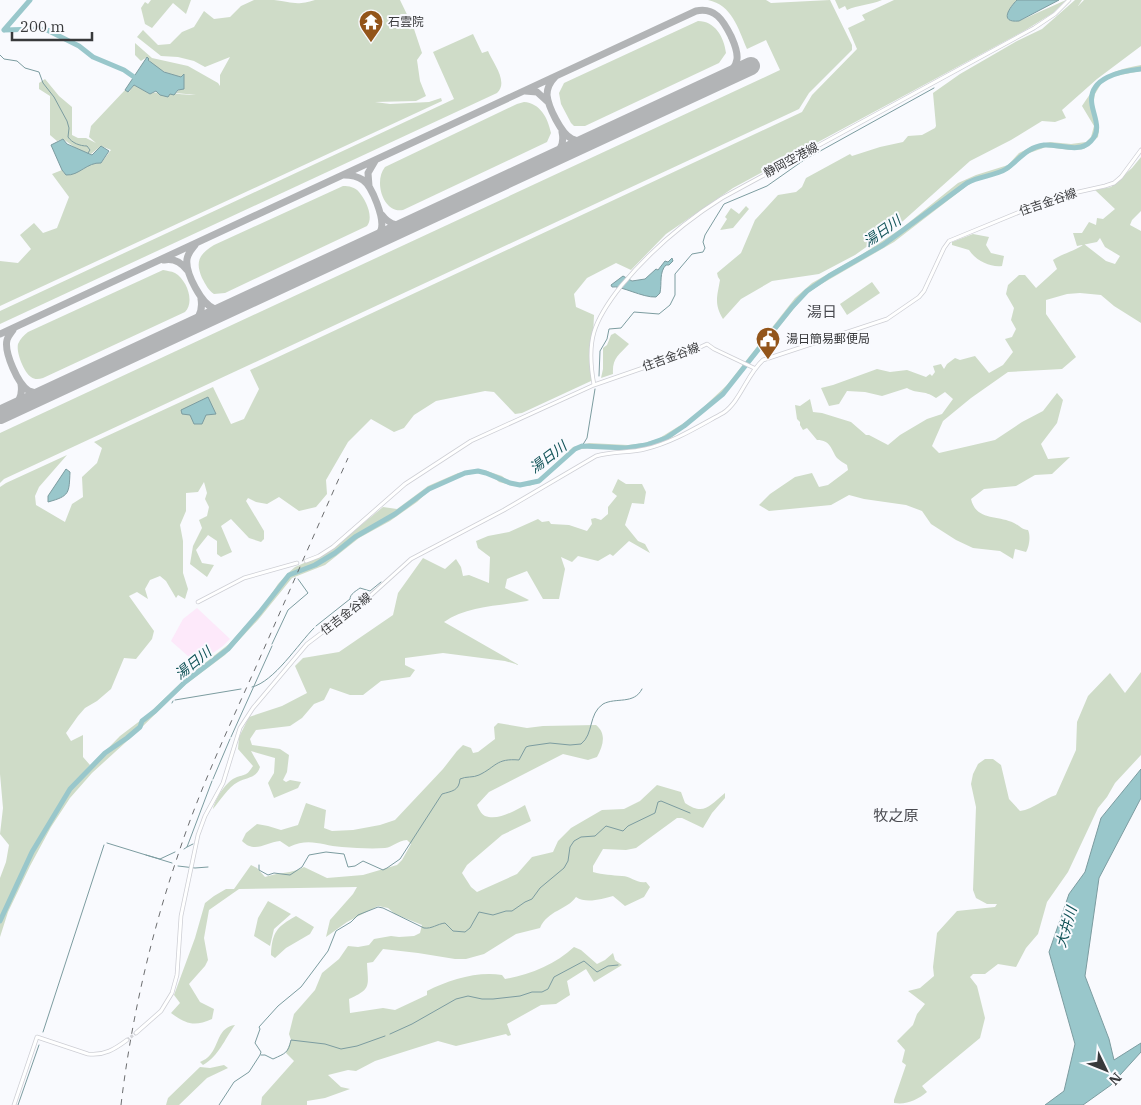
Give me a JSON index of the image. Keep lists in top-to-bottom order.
{
  "streets": {
    "main road": ["静岡空港線", "住吉金谷線"]
  },
  "crossings": [
    ["静岡空港線", "住吉金谷線"]
  ],
  "districts": ["湯日", "牧之原"],
  "water": ["湯日川", "大井川"],
  "places": {
    "temple": ["石雲院"],
    "public building": ["湯日簡易郵便局"]
  },
  "scale_bar": "200 m",
  "north": "bottom right"
}
